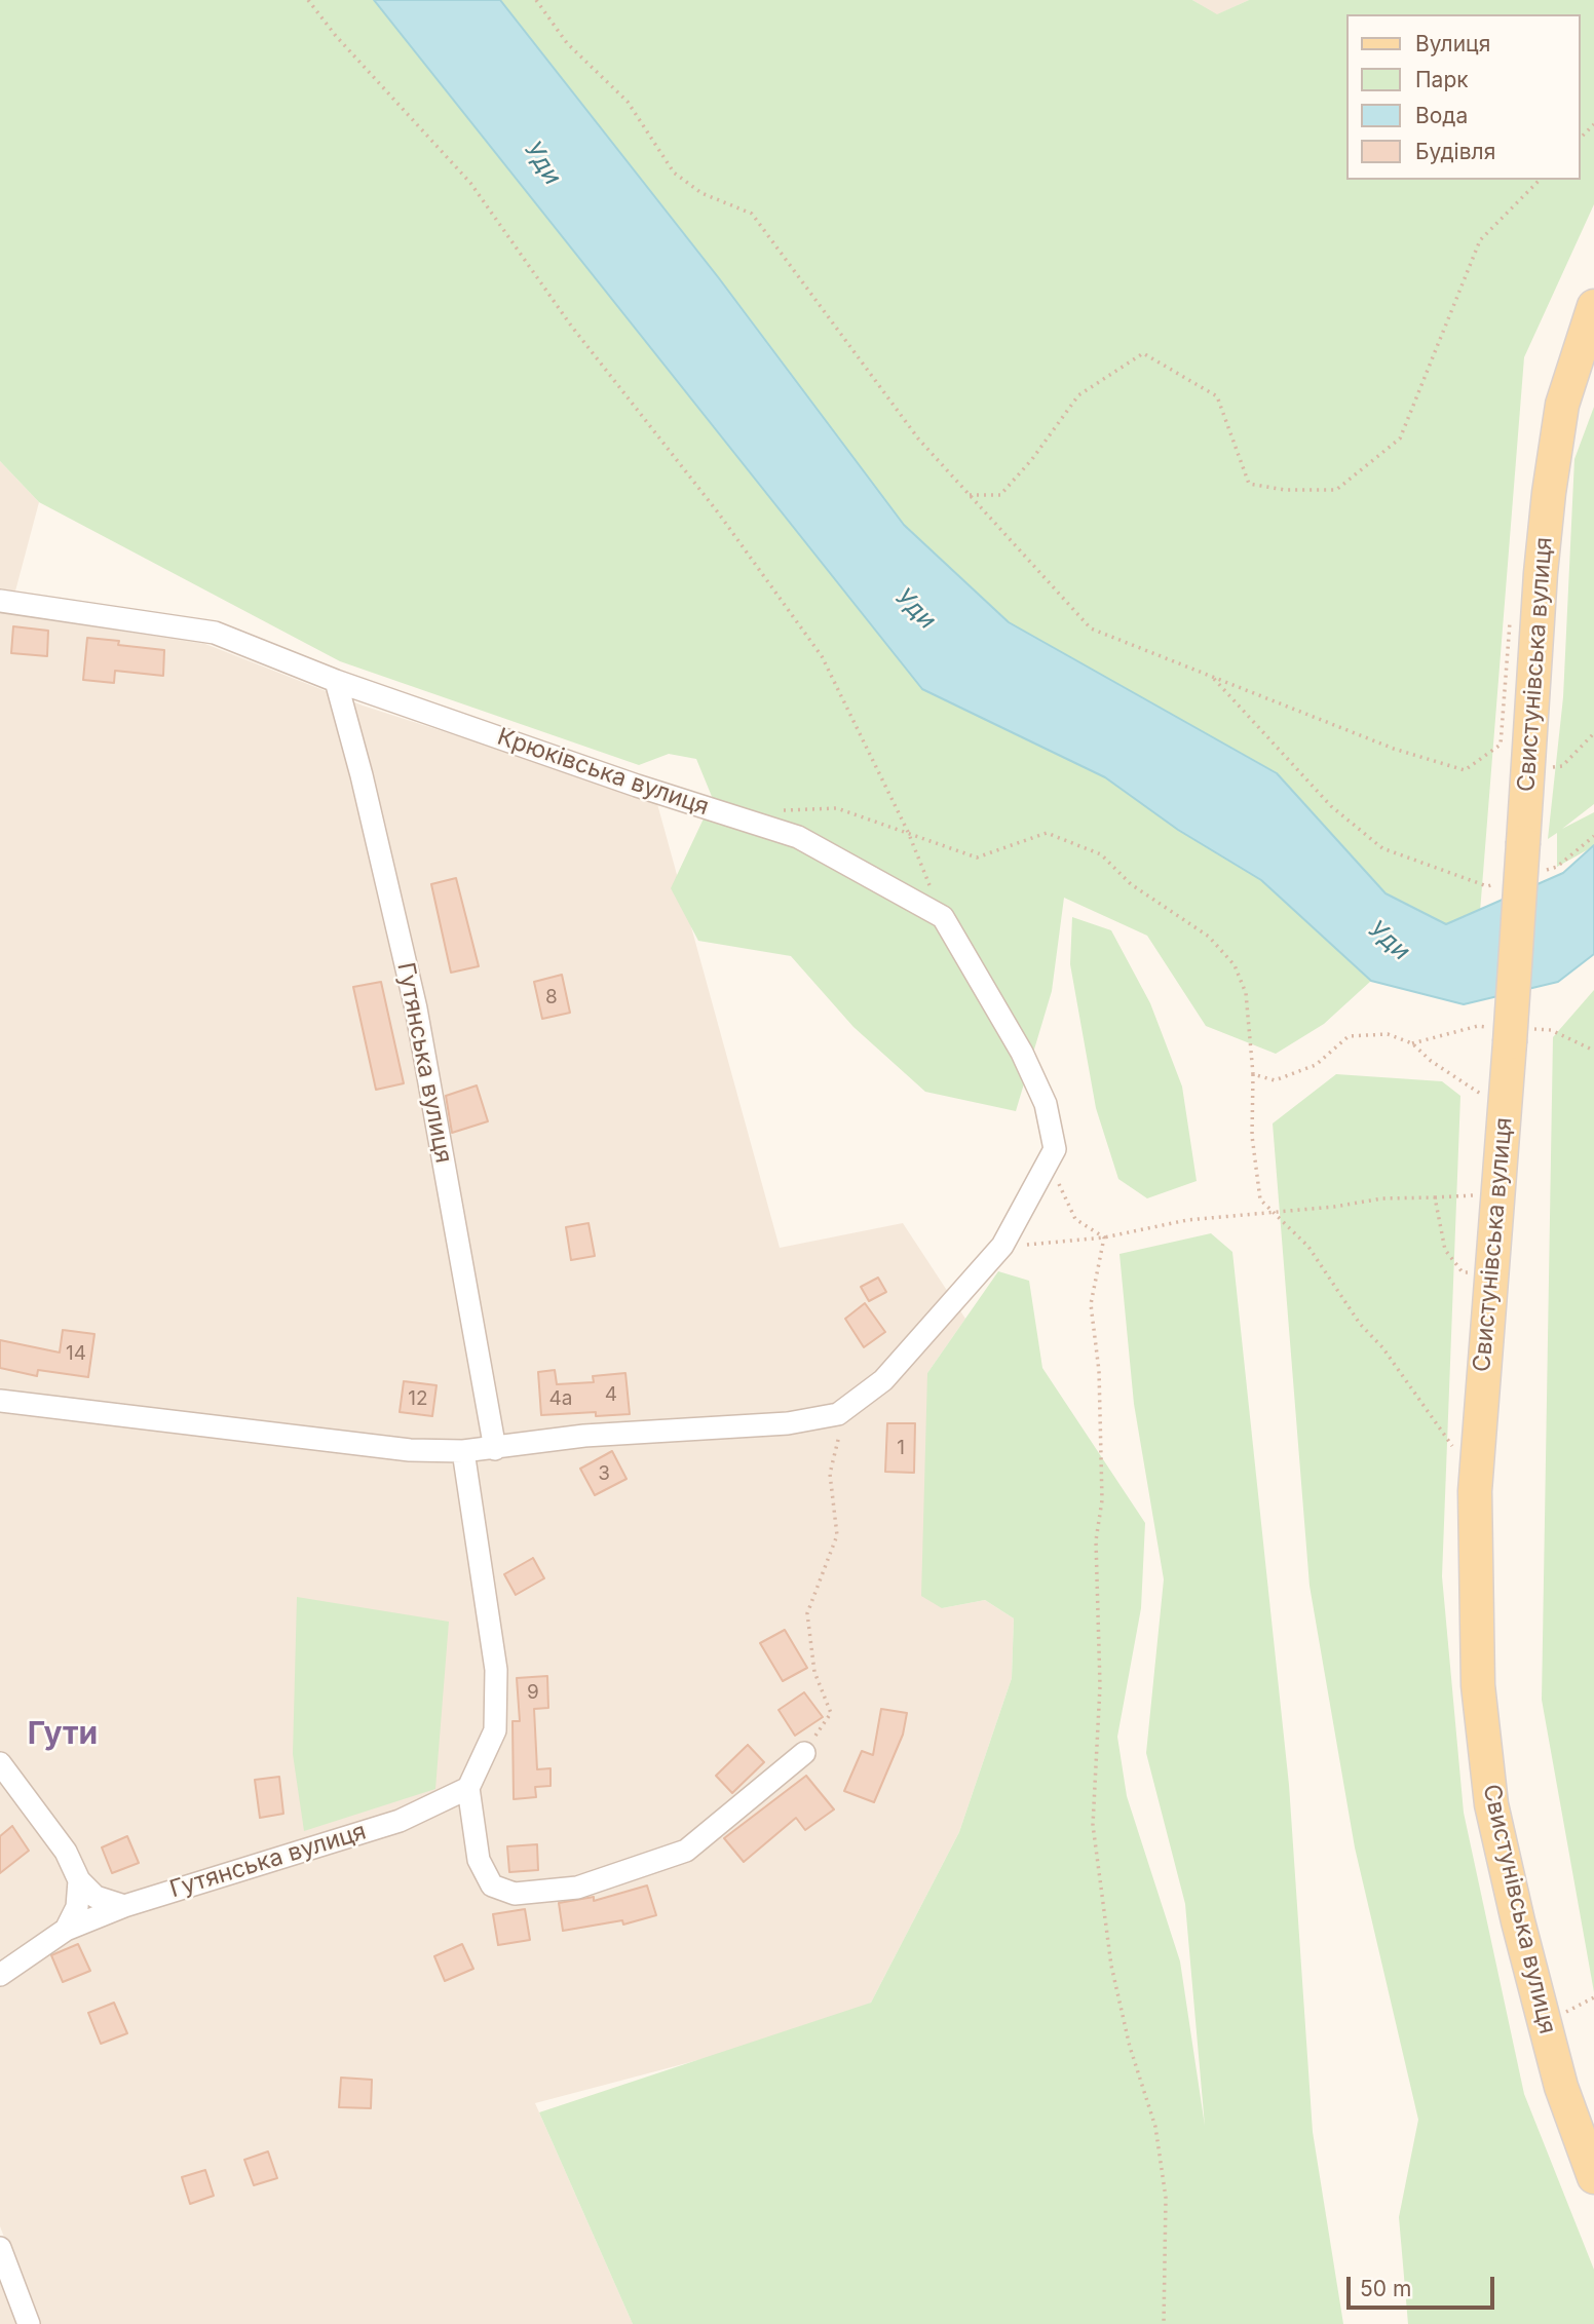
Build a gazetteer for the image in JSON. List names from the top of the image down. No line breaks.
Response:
{"streets":{"main road":["Свистунівська вулиця"],"street":["Крюківська вулиця","Гутянська вулиця"]},"crossings":[["Крюківська вулиця","Гутянська вулиця"]],"districts":["Гути"],"water":["Уди"],"house_numbers":["8","14","4","12","4а","1","3","9"],"legend":["Вулиця","Парк","Вода","Будівля"],"scale_bar":"50 m"}
